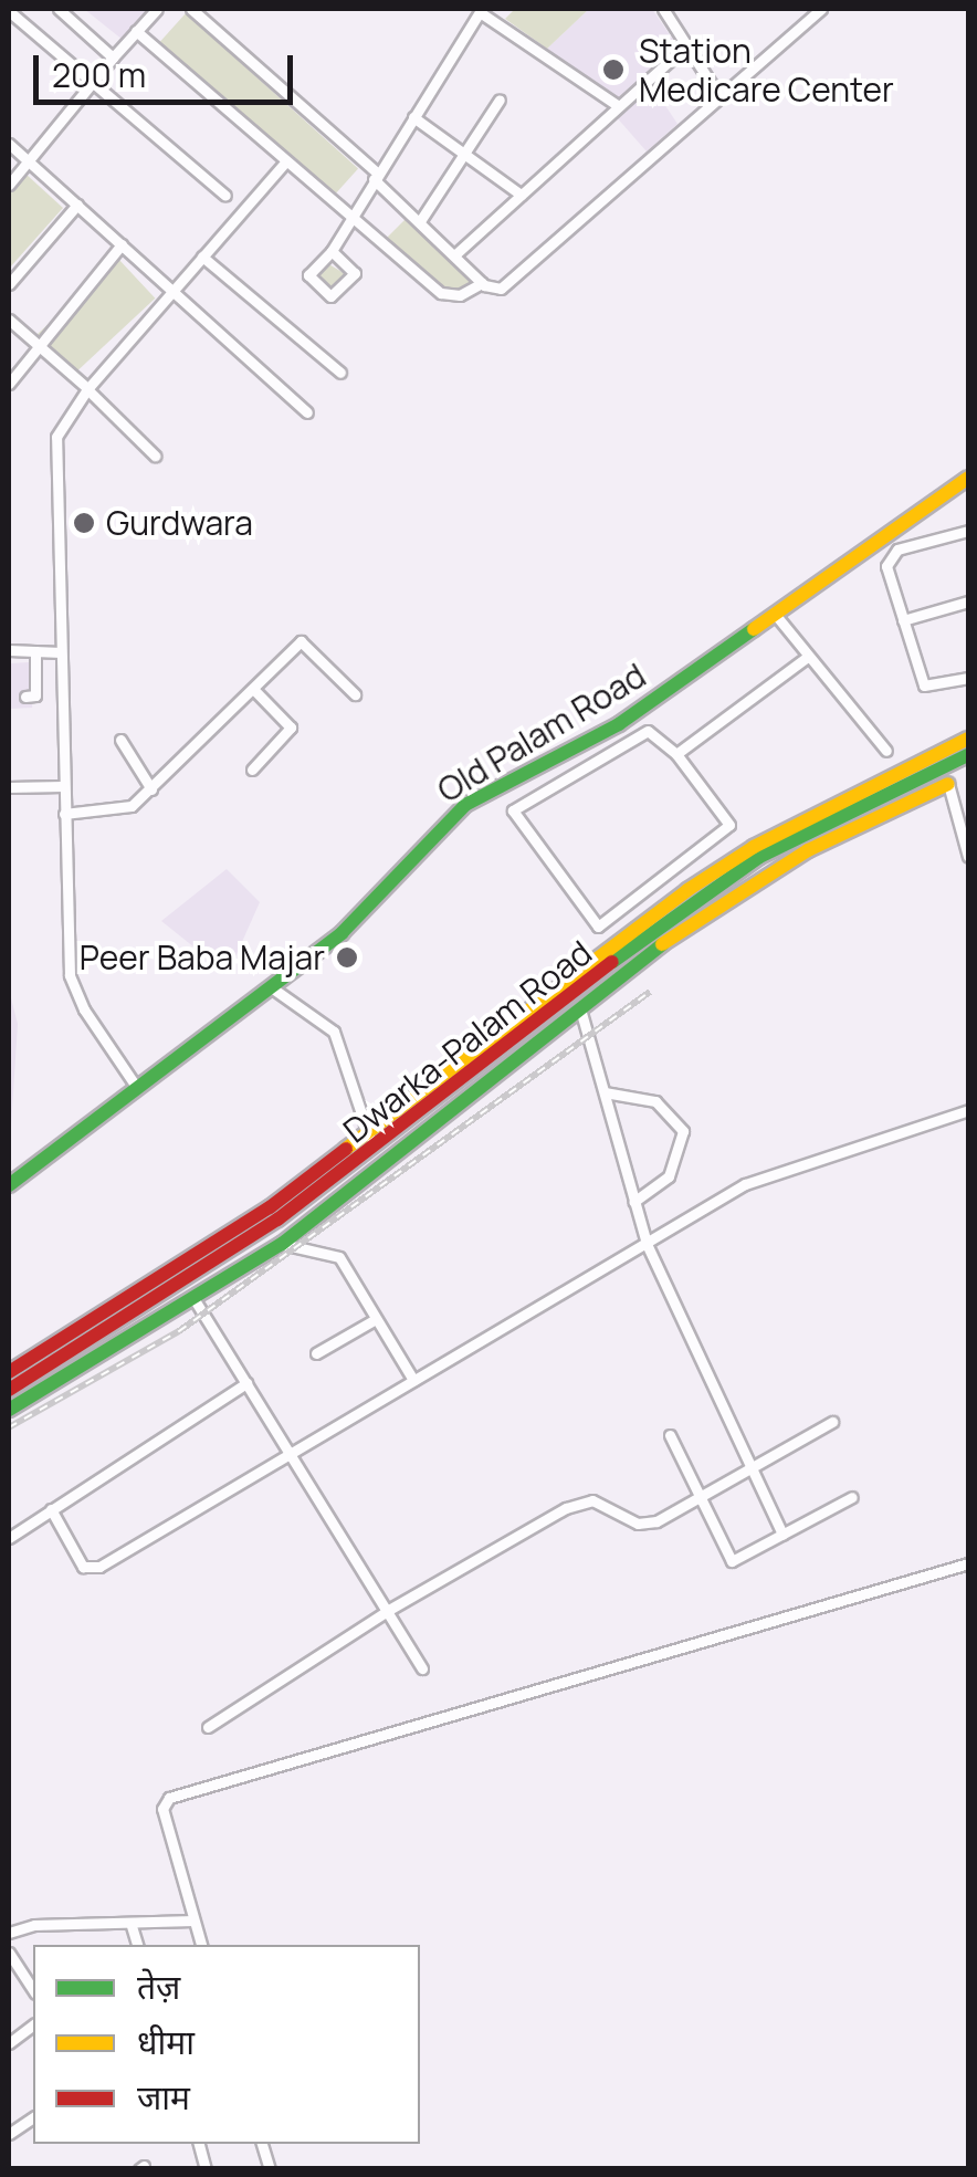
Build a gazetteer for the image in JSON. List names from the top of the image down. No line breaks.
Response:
{"streets":{"street":["Old Palam Road","Dwarka-Palam Road"]},"places":["Station Medicare Center","Gurdwara","Peer Baba Majar"],"legend":["तेज़","धीमा","जाम"],"scale_bar":"200 m"}
